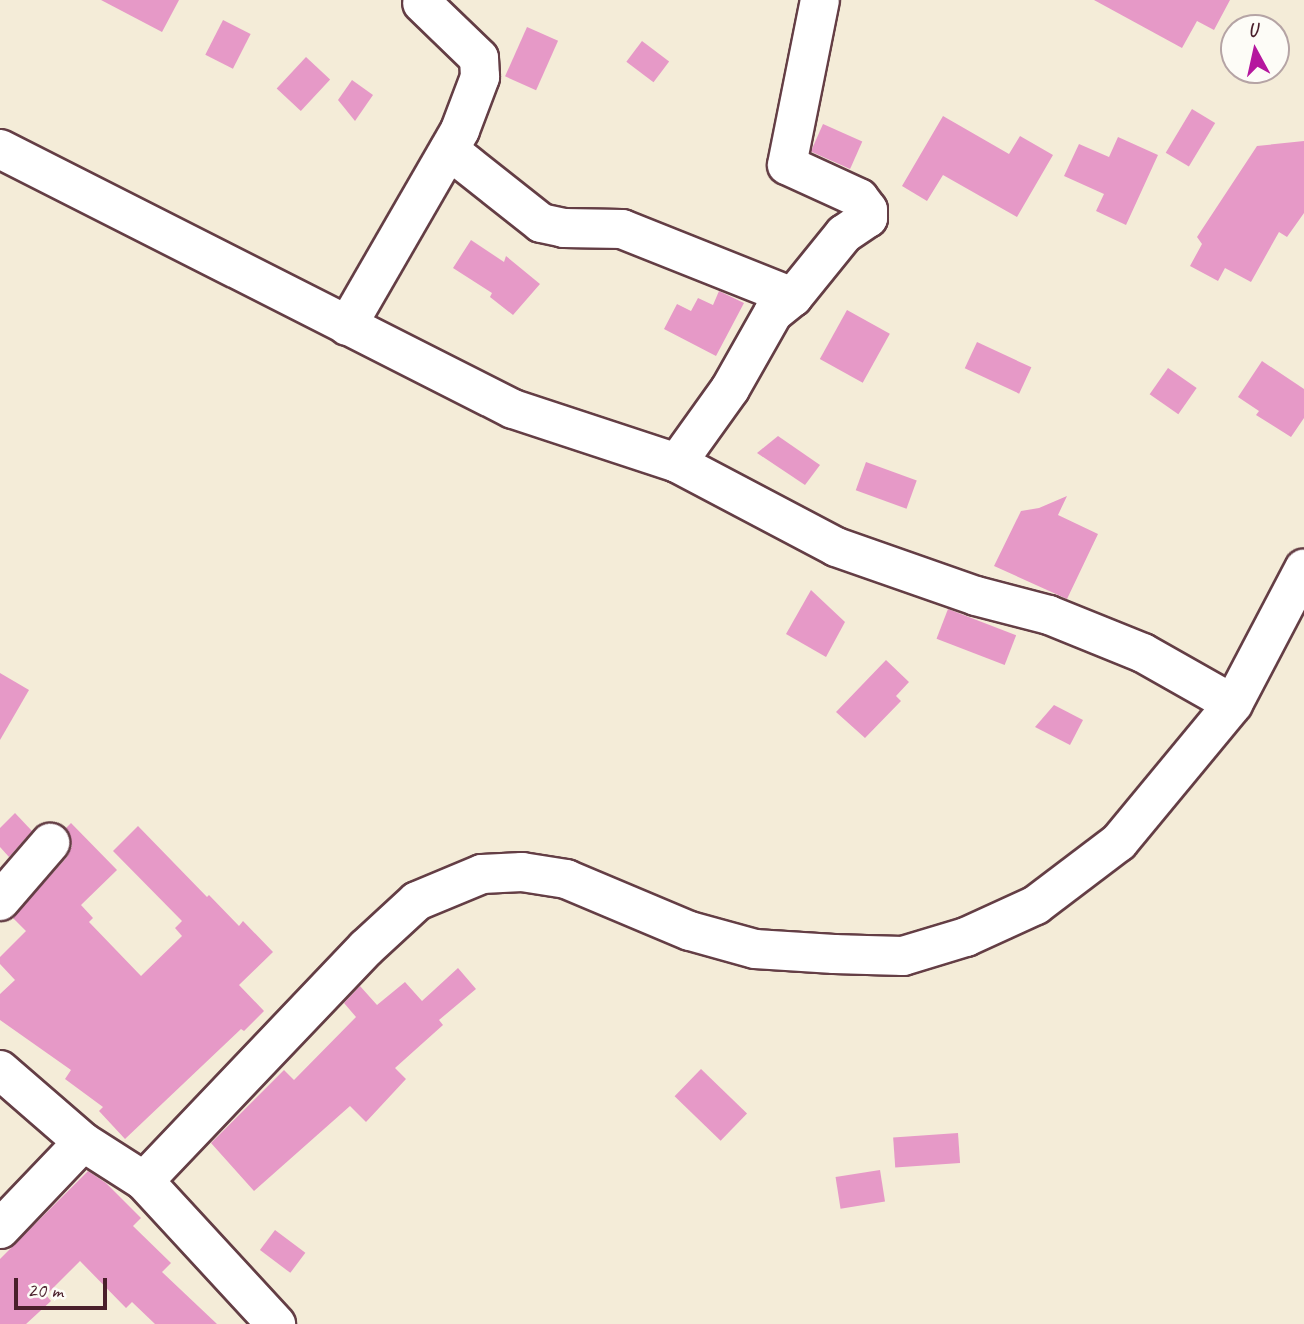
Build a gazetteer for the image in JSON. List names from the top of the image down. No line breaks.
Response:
{"scale_bar":"20 m","north":"top"}
